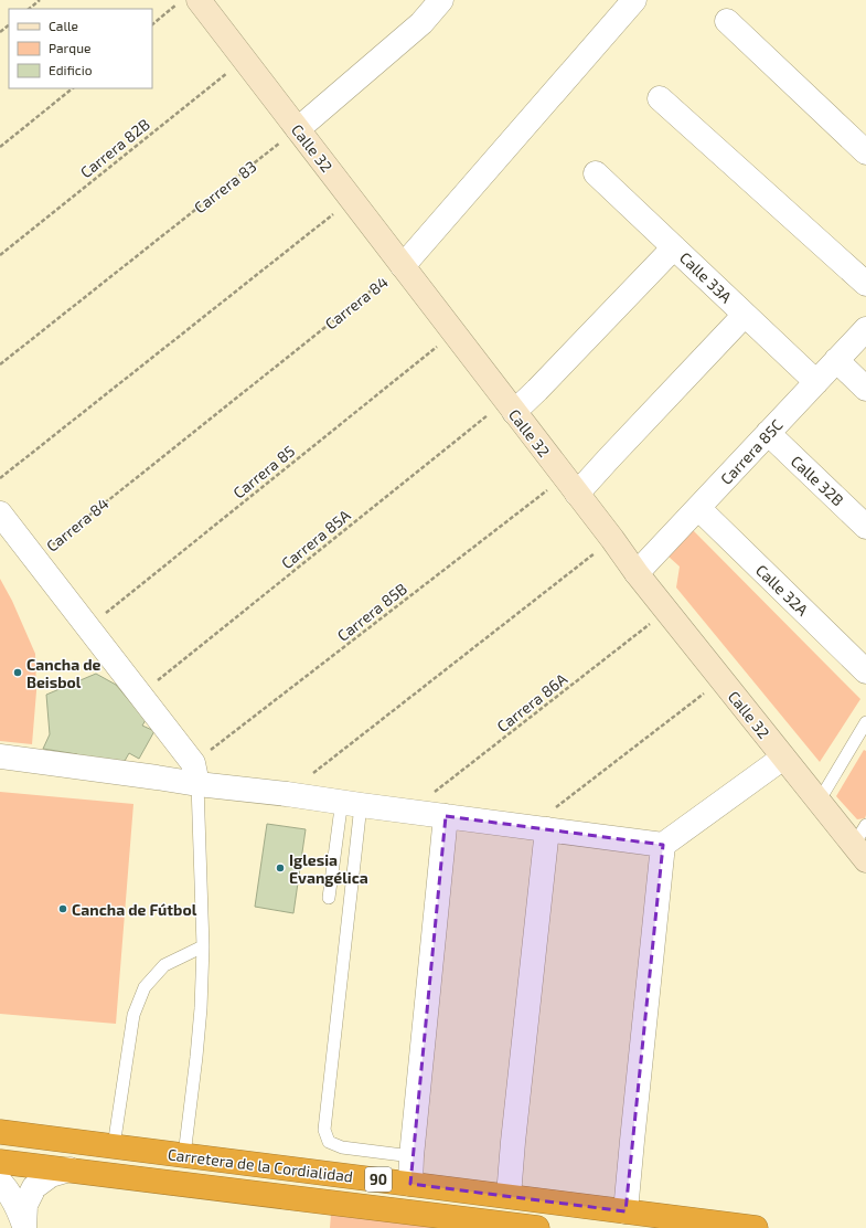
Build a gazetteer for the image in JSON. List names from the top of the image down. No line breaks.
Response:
{"streets":{"highway":["Carretera de la Cordialidad","90"],"street":["Calle 32","Calle 33A","Carrera 84","Carrera 85C","Calle 32B","Calle 32A"],"path":["Carrera 82B","Carrera 83","Carrera 85","Carrera 85A","Carrera 85B","Carrera 86A"]},"crossings":[["Carrera 82B","Calle 32"],["Calle 32","Carrera 83"],["Calle 32","Carrera 84"],["Calle 32","Carrera 85C"],["Calle 32","Carrera 85"],["Calle 32","Carrera 85A"],["Calle 32","Carrera 85B"],["Calle 32","Carrera 86A"],["Calle 33A","Carrera 85C"],["Carrera 85C","Calle 32B"],["Carrera 85C","Calle 32A"]],"places":["Cancha de Beisbol","Iglesia Evangélica","Cancha de Fútbol"],"legend":["Calle","Parque","Edificio"]}
